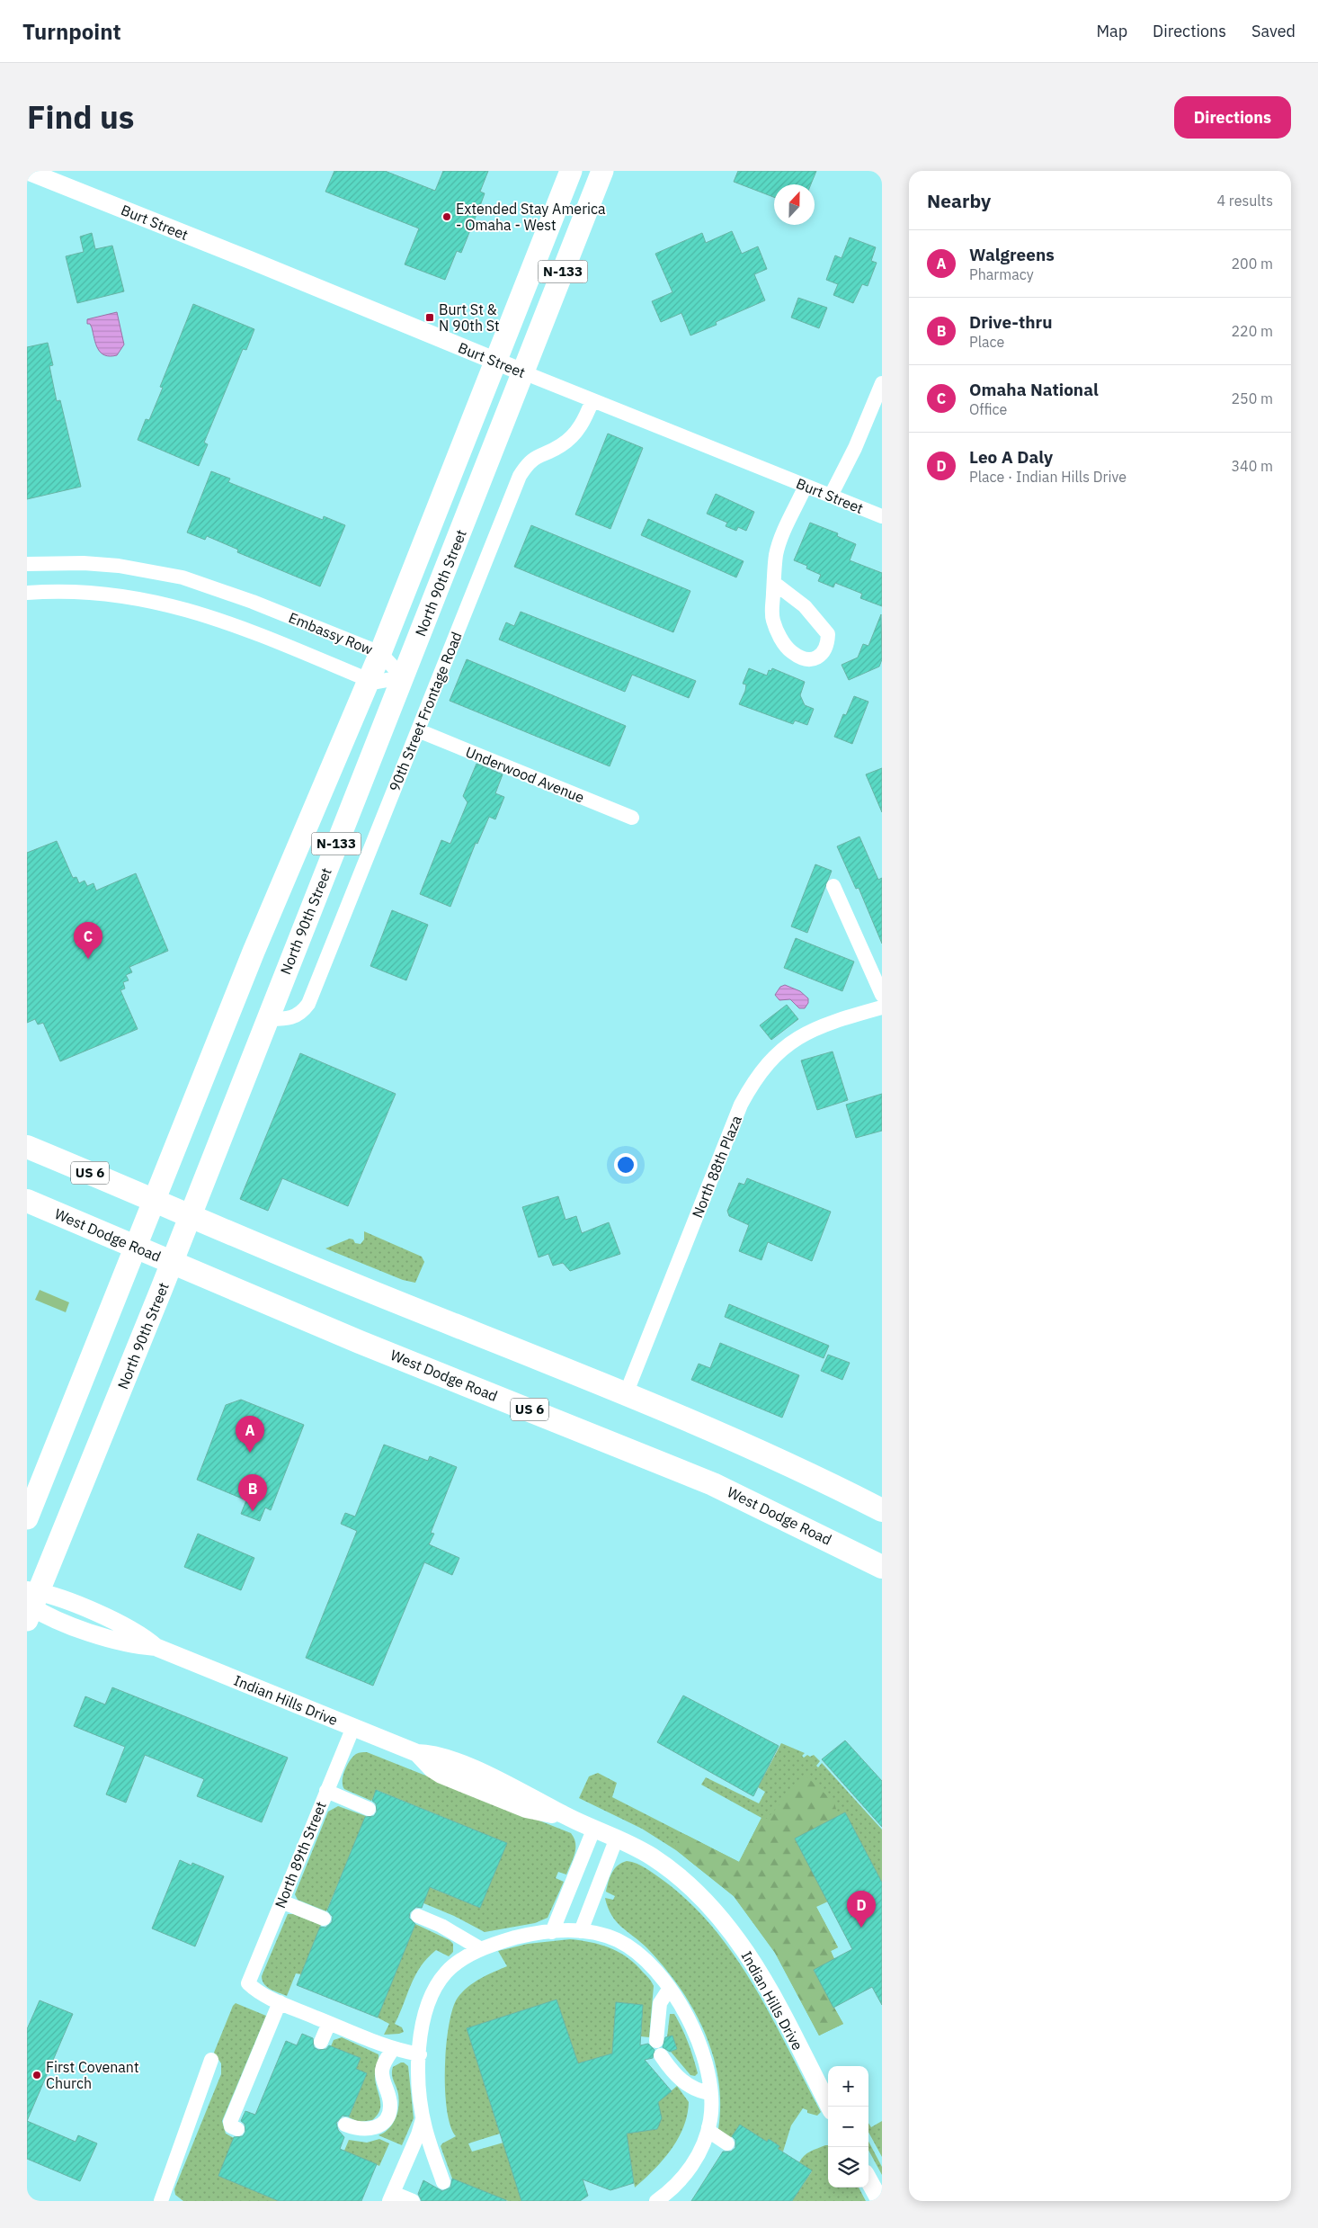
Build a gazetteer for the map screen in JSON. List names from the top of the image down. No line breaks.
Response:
{"streets":{"highway":["US 6","West Dodge Road"],"main road":["N-133","North 90th Street"],"street":["Burt Street","Embassy Row","90th Street Frontage Road","Underwood Avenue","North 88th Plaza","Indian Hills Drive","North 89th Street"]},"crossings":[["Burt Street","North 90th Street"],["Burt Street","90th Street Frontage Road"],["North 90th Street","Embassy Row"],["North 90th Street","90th Street Frontage Road"],["North 90th Street","US 6"],["North 90th Street","West Dodge Road"],["North 90th Street","Indian Hills Drive"],["90th Street Frontage Road","Underwood Avenue"],["North 88th Plaza","US 6"],["Indian Hills Drive","North 89th Street"]],"places":{"other":["Extended Stay America - Omaha - West","First Covenant Church"],"transit":["Burt St & N 90th St"]},"north":"top","page":{"header":"Turnpoint","nav":["Map","Directions","Saved"],"title":"Find us","buttons":"Directions","heading":["Nearby","4 results"],"list":[{"mark":"A","name":"Walgreens","note":"Pharmacy","value":"200 m"},{"mark":"B","name":"Drive-thru","note":"Place","value":"220 m"},{"mark":"C","name":"Omaha National","note":"Office","value":"250 m"},{"mark":"D","name":"Leo A Daly","note":"Place · Indian Hills Drive","value":"340 m"}],"pins":["C","A","B","D"],"map_buttons":["+","−"]}}
